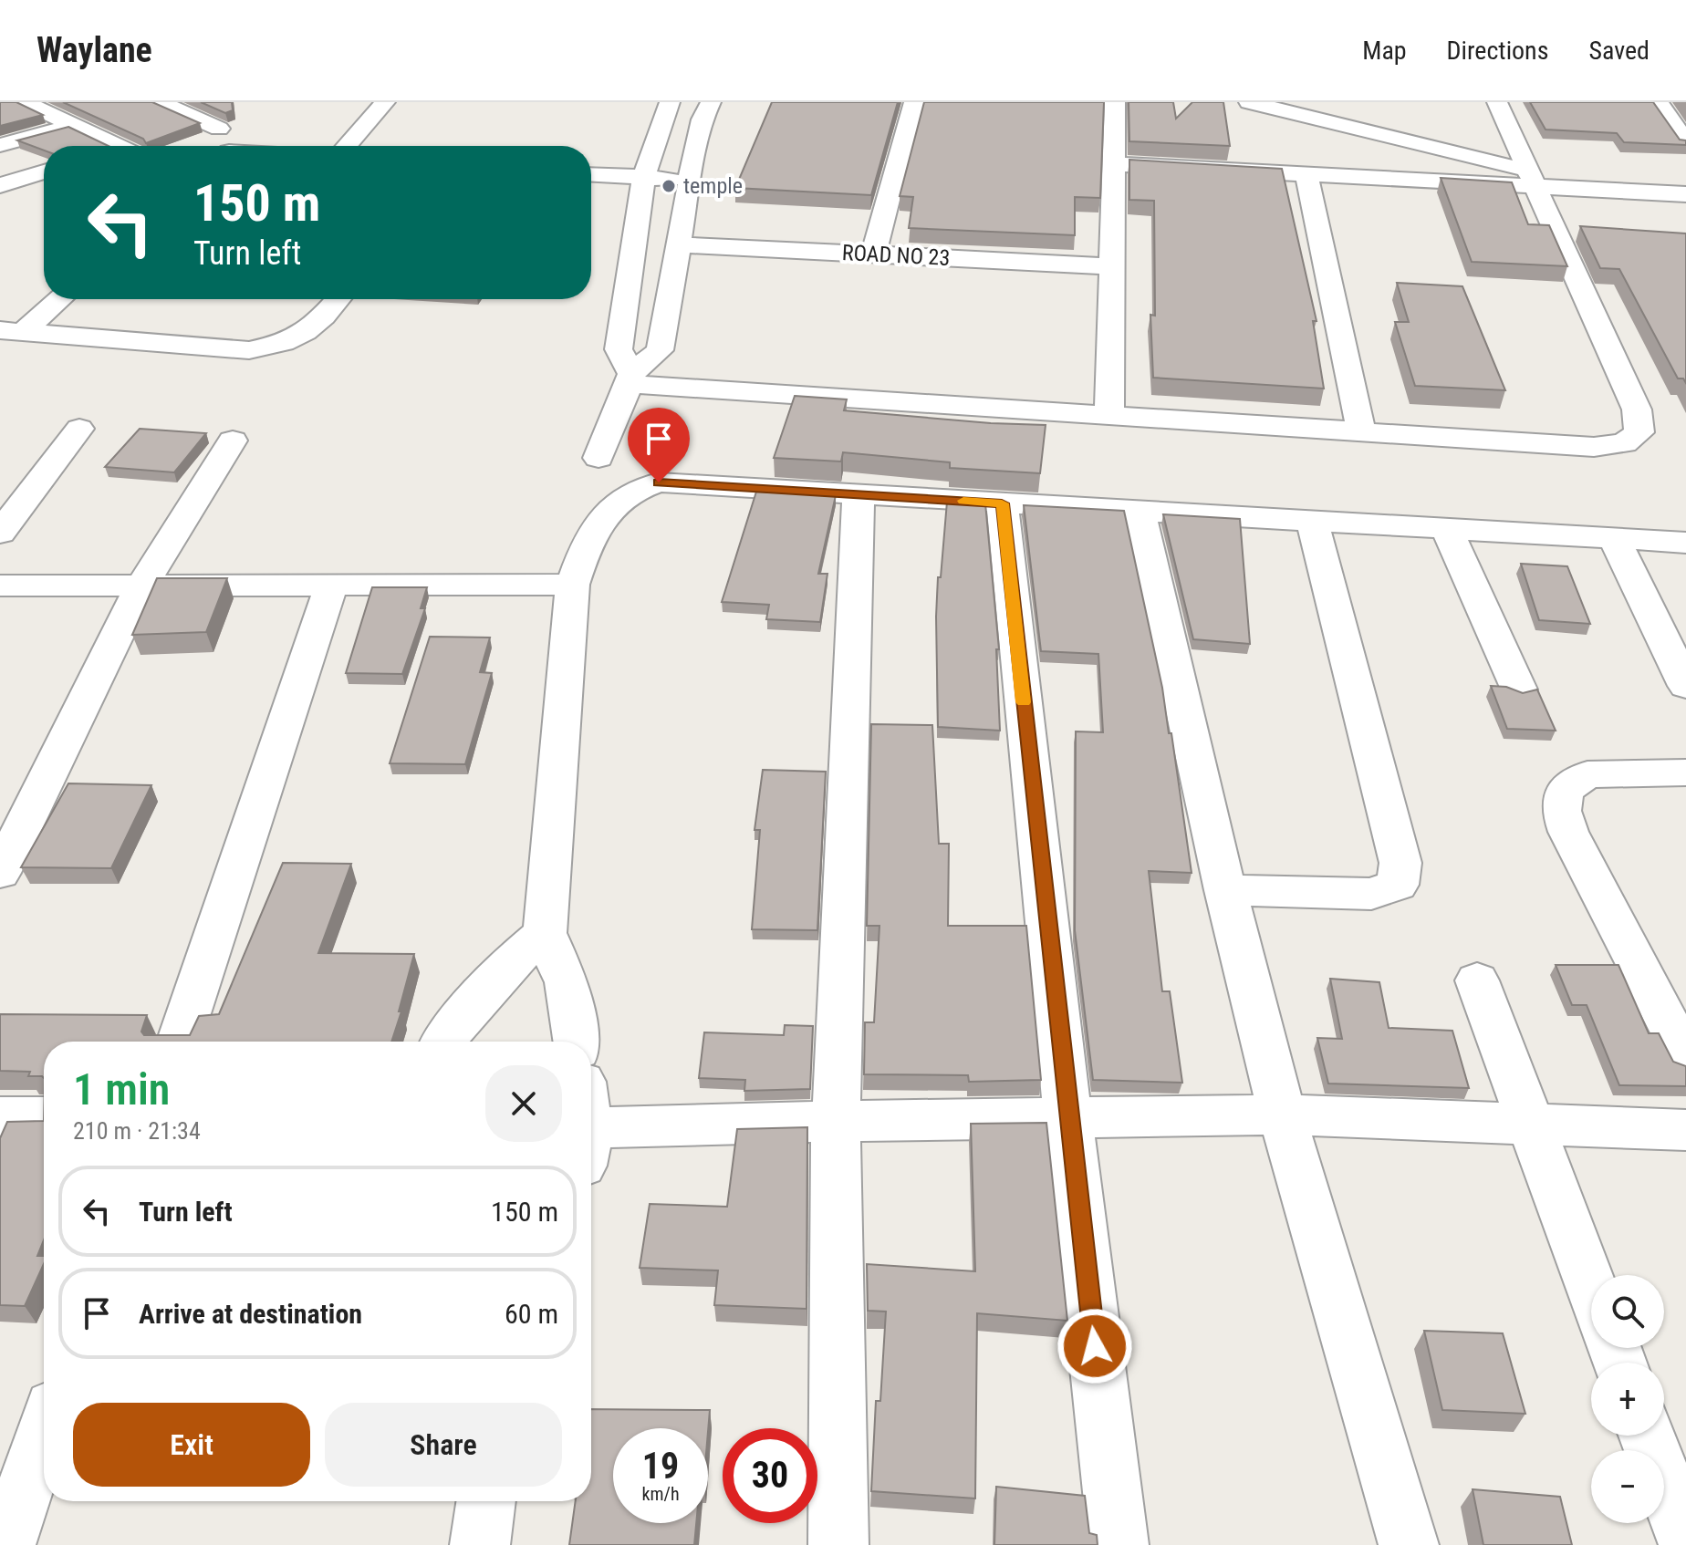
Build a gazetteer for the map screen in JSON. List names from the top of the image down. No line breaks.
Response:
{"streets":{"street":["ROAD NO 23"]},"places":["temple"],"page":{"header":"Waylane","nav":["Map","Directions","Saved"],"turn":["150 m","Turn left"],"heading":["1 min","210 m · 21:34"],"list":[{"name":"Turn left","value":"150 m"},{"name":"Arrive at destination","value":"60 m"}],"map_buttons":["+","−"],"buttons":["Exit","Share"],"speed":"19 km/h","limit":"30"}}
